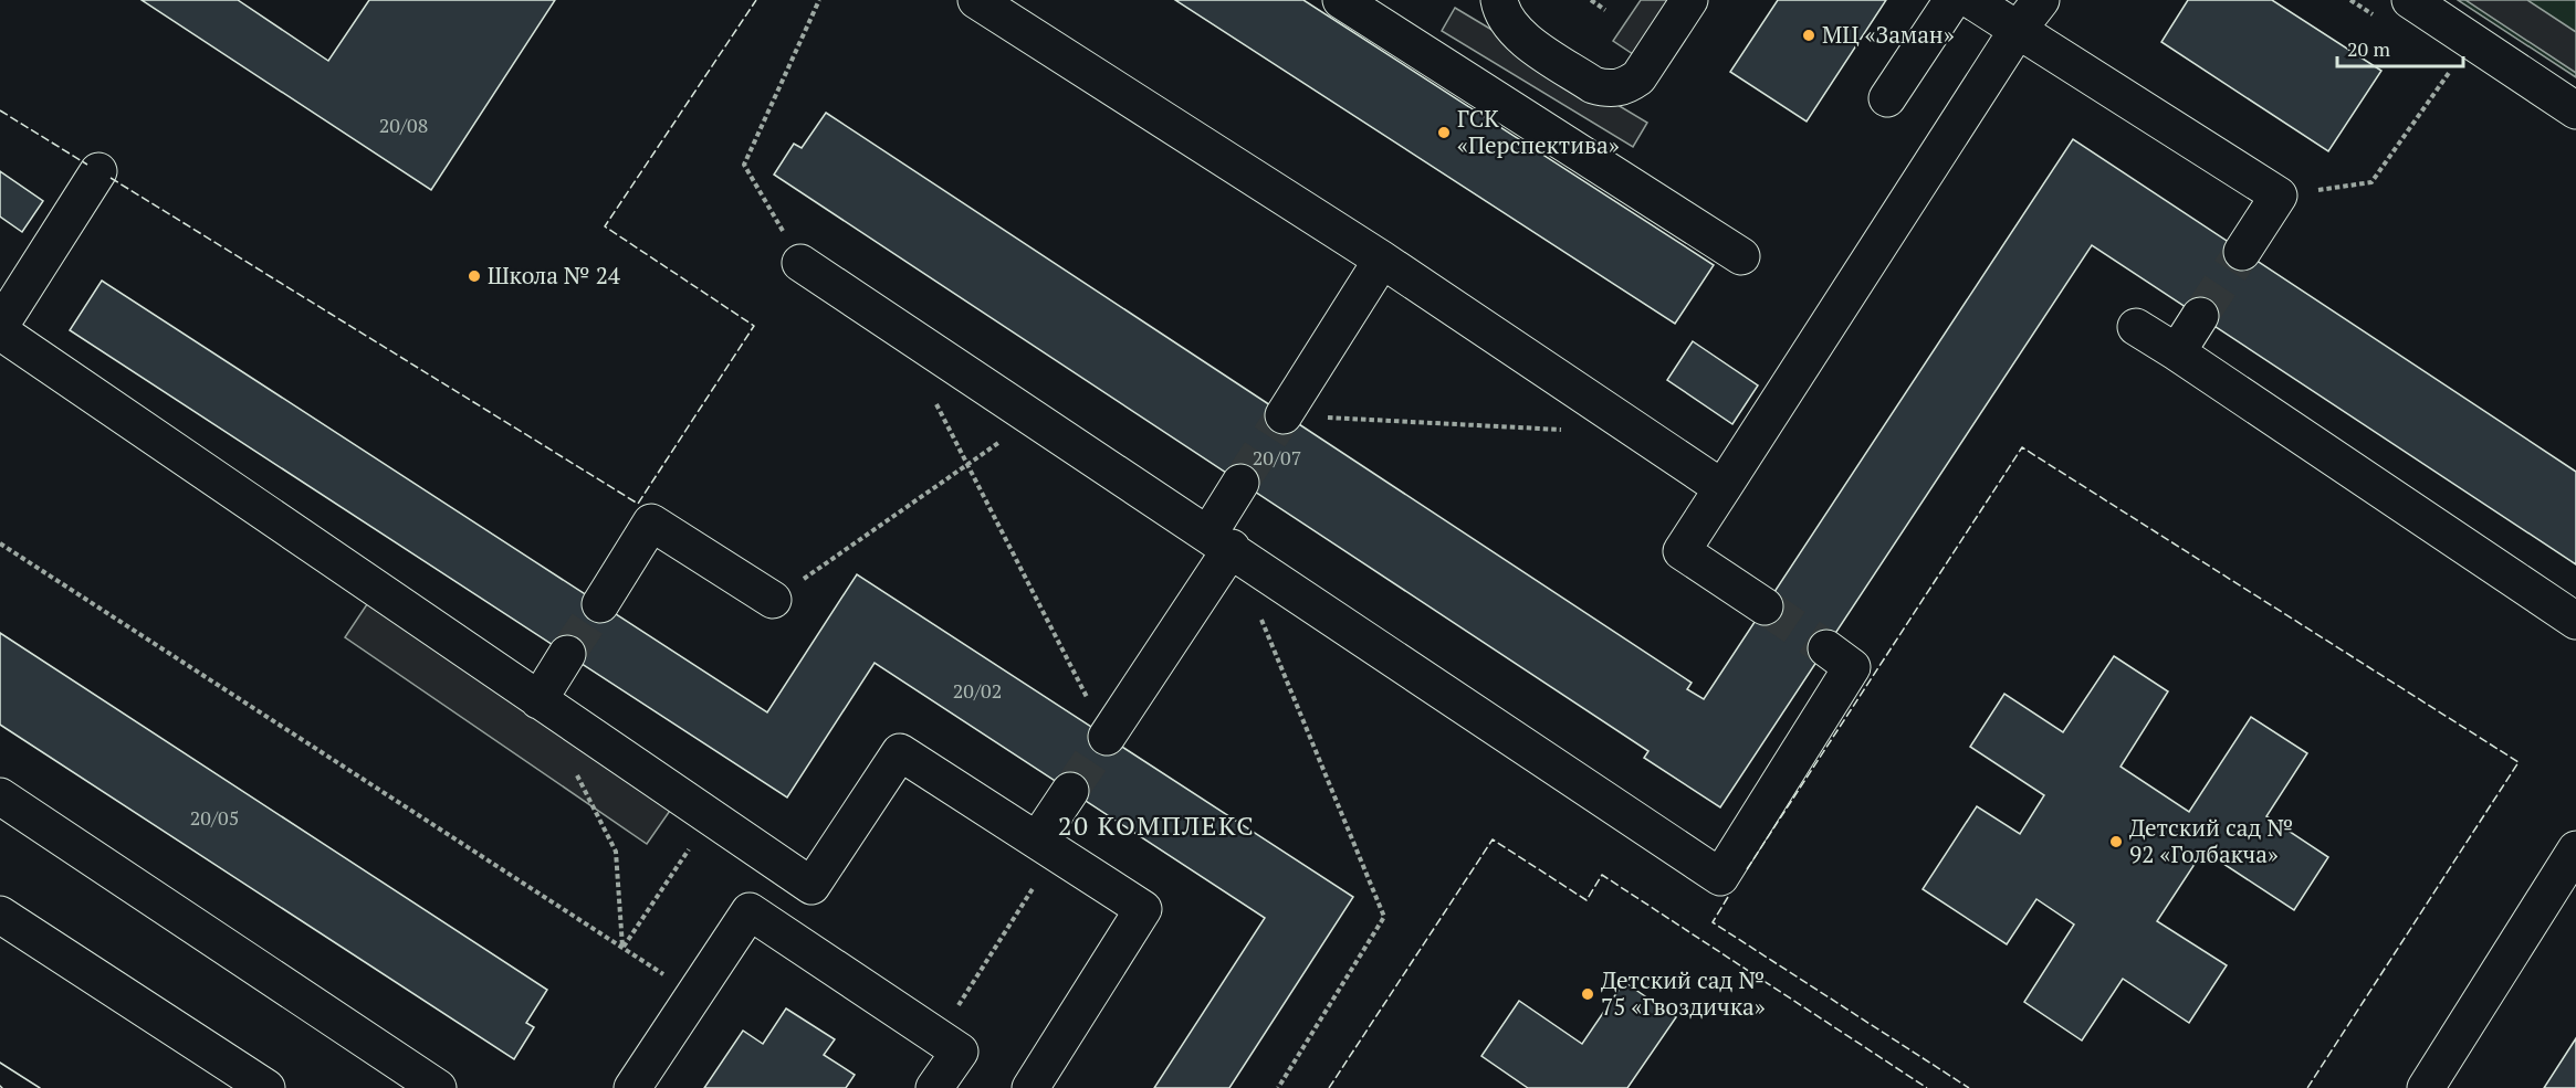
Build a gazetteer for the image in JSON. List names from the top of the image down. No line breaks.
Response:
{"districts":["20 КОМПЛЕКС"],"places":["МЦ «Заман»","ГСК «Перспектива»","Школа № 24","Детский сад № 92 «Голбакча»","Детский сад № 75 «Гвоздичка»"],"house_numbers":["20/08","20/07","20/02","20/05"],"scale_bar":"20 m"}
